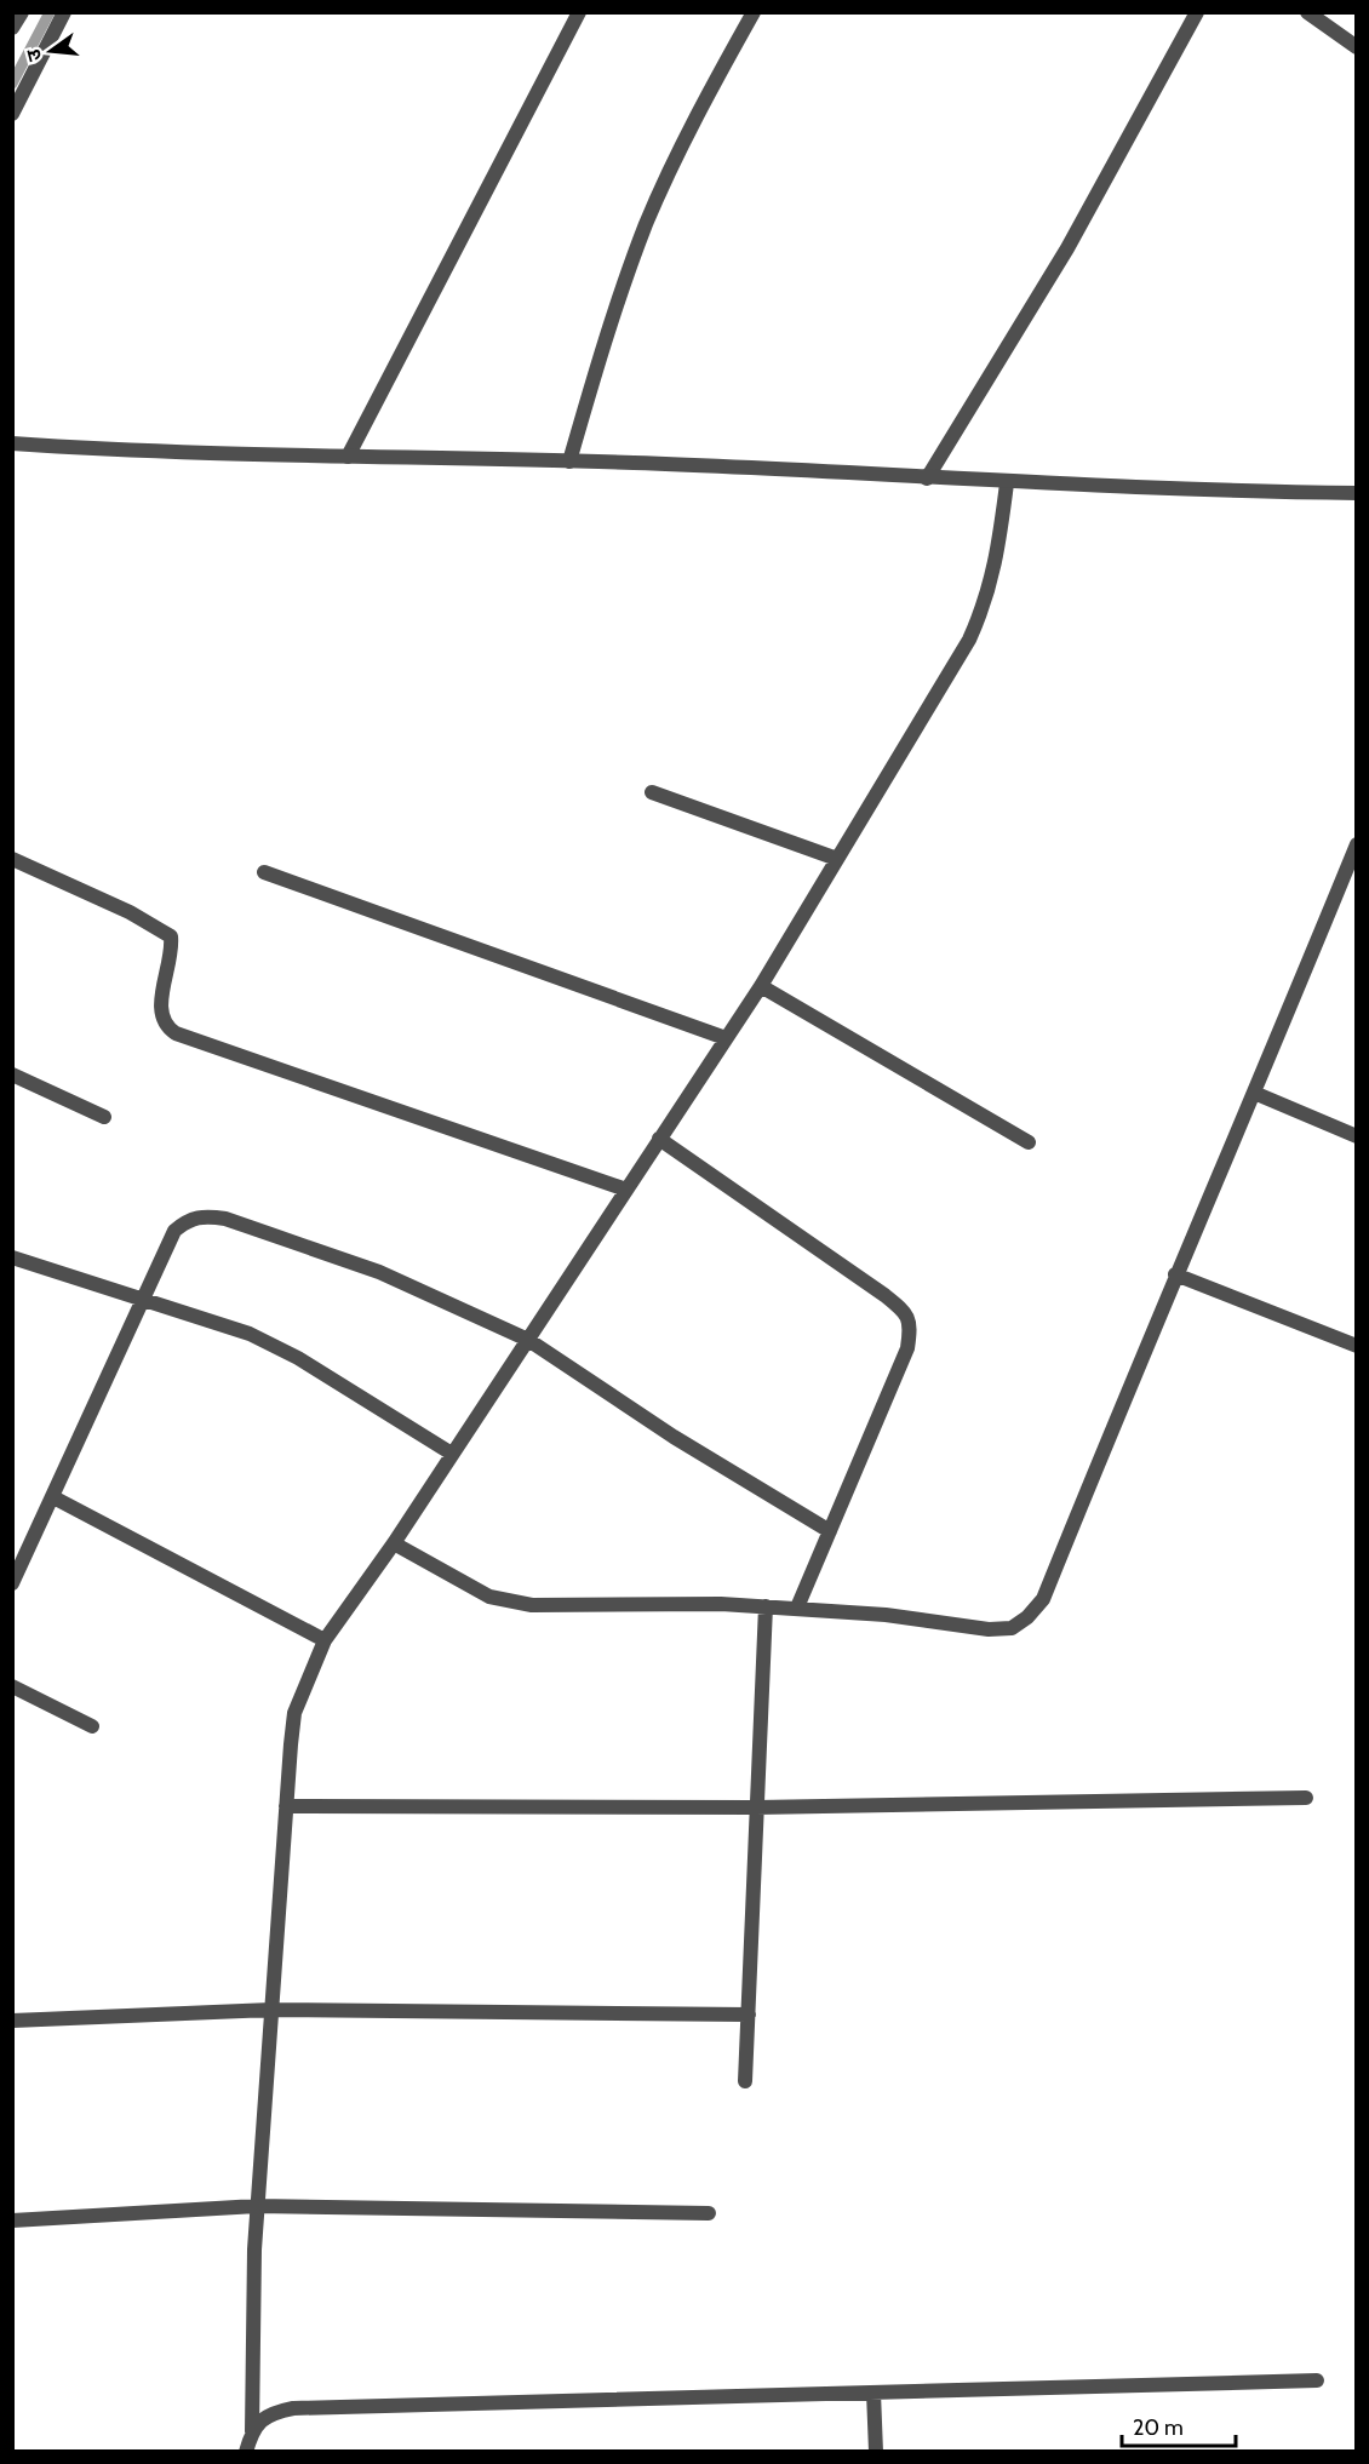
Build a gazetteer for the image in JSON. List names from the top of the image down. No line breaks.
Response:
{"scale_bar":"20 m","north":"left"}
